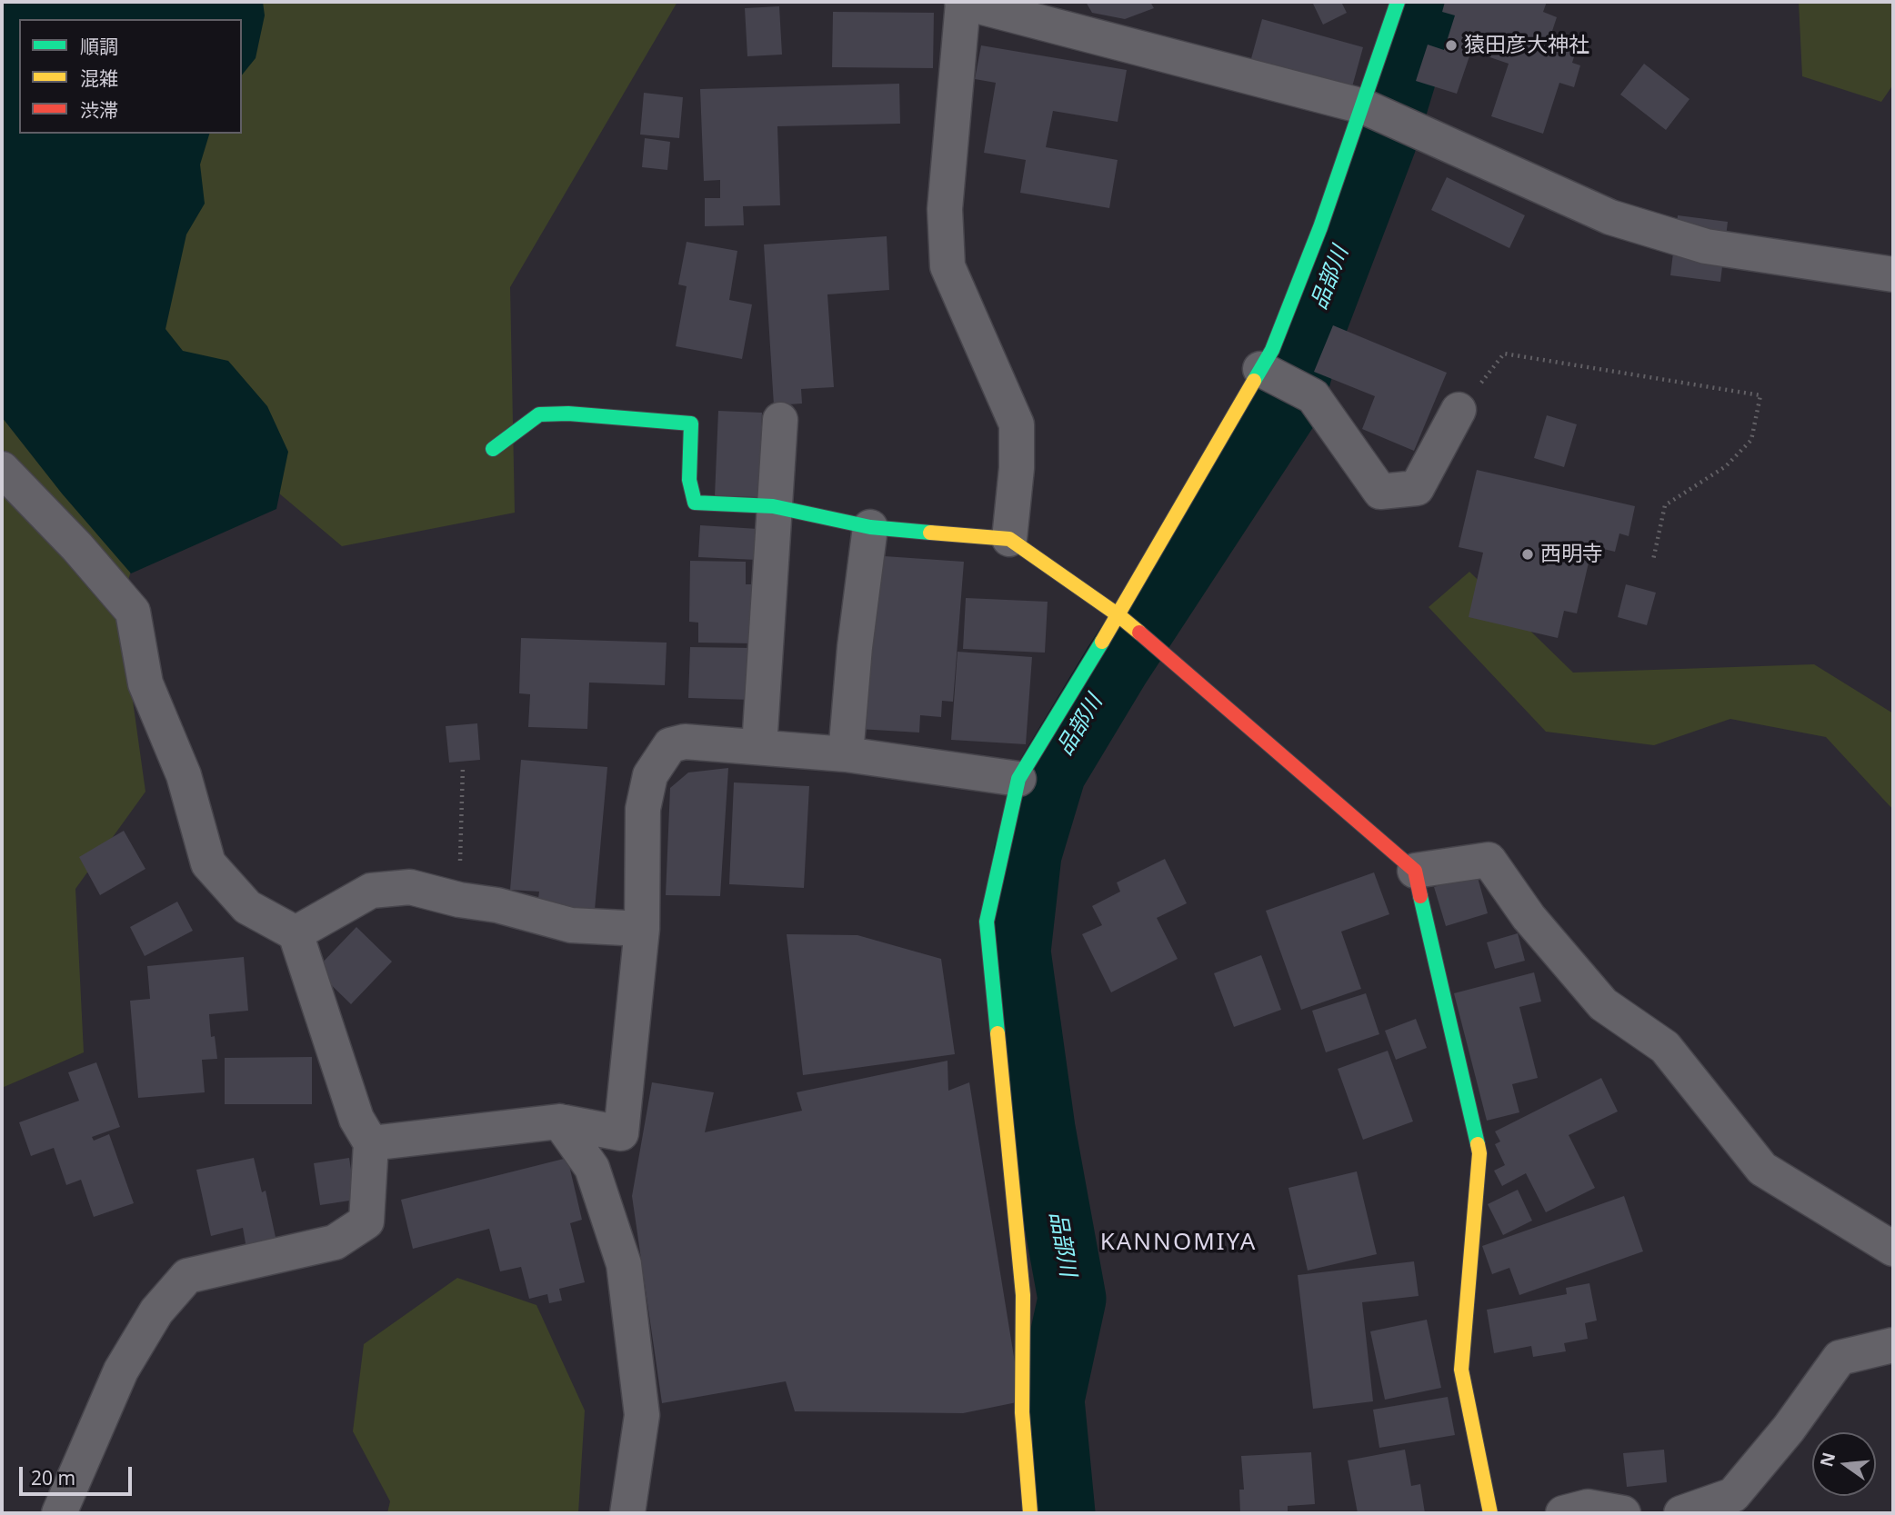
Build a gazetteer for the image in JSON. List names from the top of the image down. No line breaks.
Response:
{"districts":["KANNOMIYA"],"water":["品部川"],"places":["猿田彦大神社","西明寺"],"legend":["順調","混雑","渋滞"],"scale_bar":"20 m","north":"left"}
